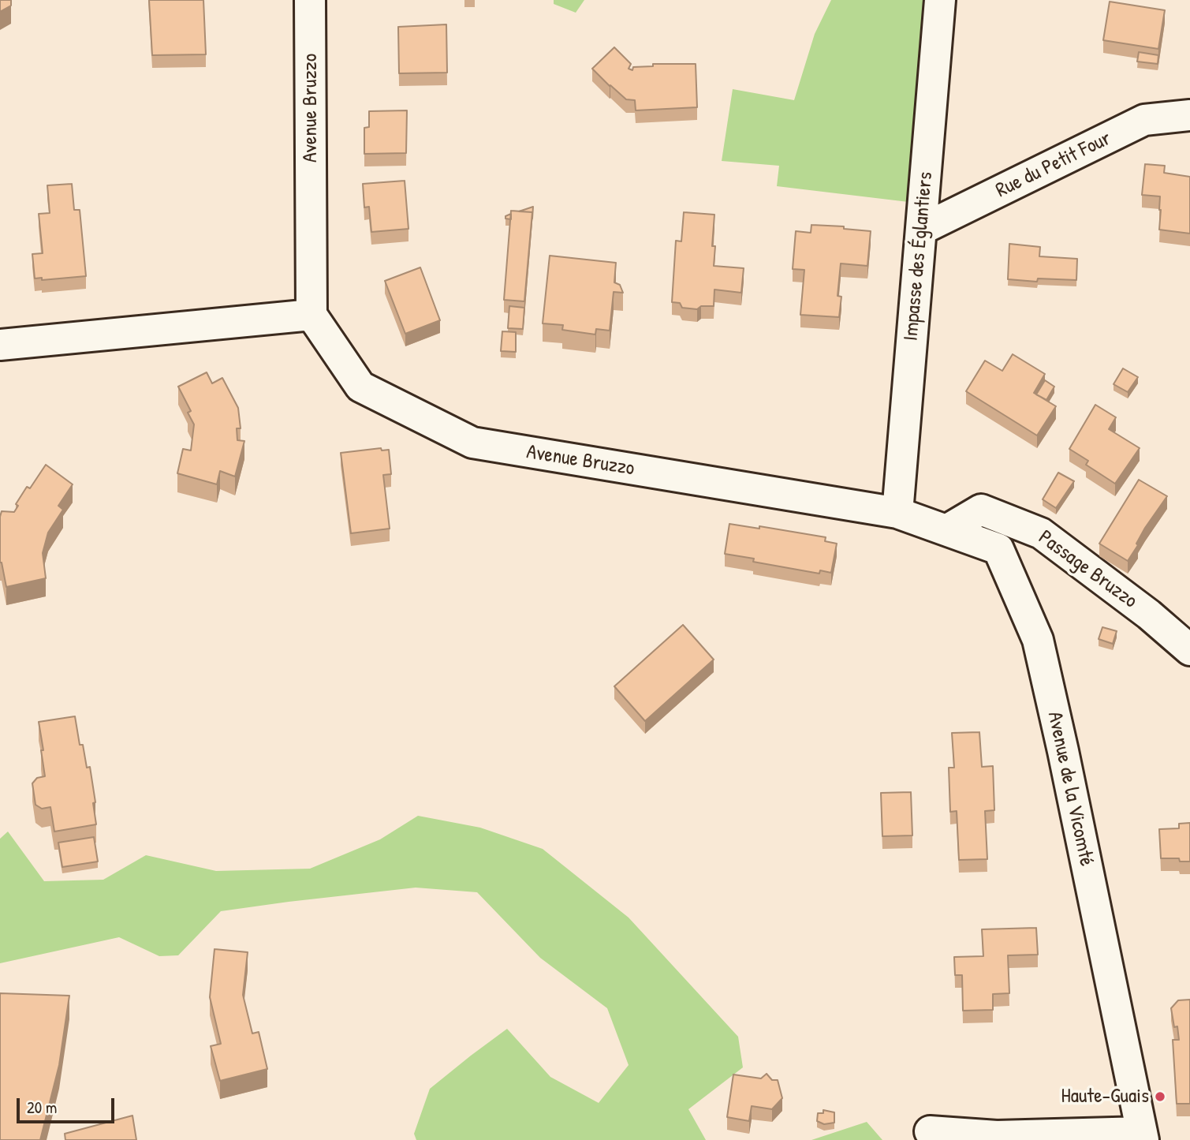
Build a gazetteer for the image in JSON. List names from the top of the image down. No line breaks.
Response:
{"streets":{"street":["Avenue Bruzzo","Rue du Petit Four","Impasse des Églantiers","Passage Bruzzo","Avenue de la Vicomté"]},"crossings":[["Avenue Bruzzo","Impasse des Églantiers"],["Avenue Bruzzo","Avenue de la Vicomté"],["Rue du Petit Four","Impasse des Églantiers"],["Impasse des Églantiers","Avenue de la Vicomté"],["Passage Bruzzo","Avenue de la Vicomté"]],"places":["Haute-Guais"],"scale_bar":"20 m"}
